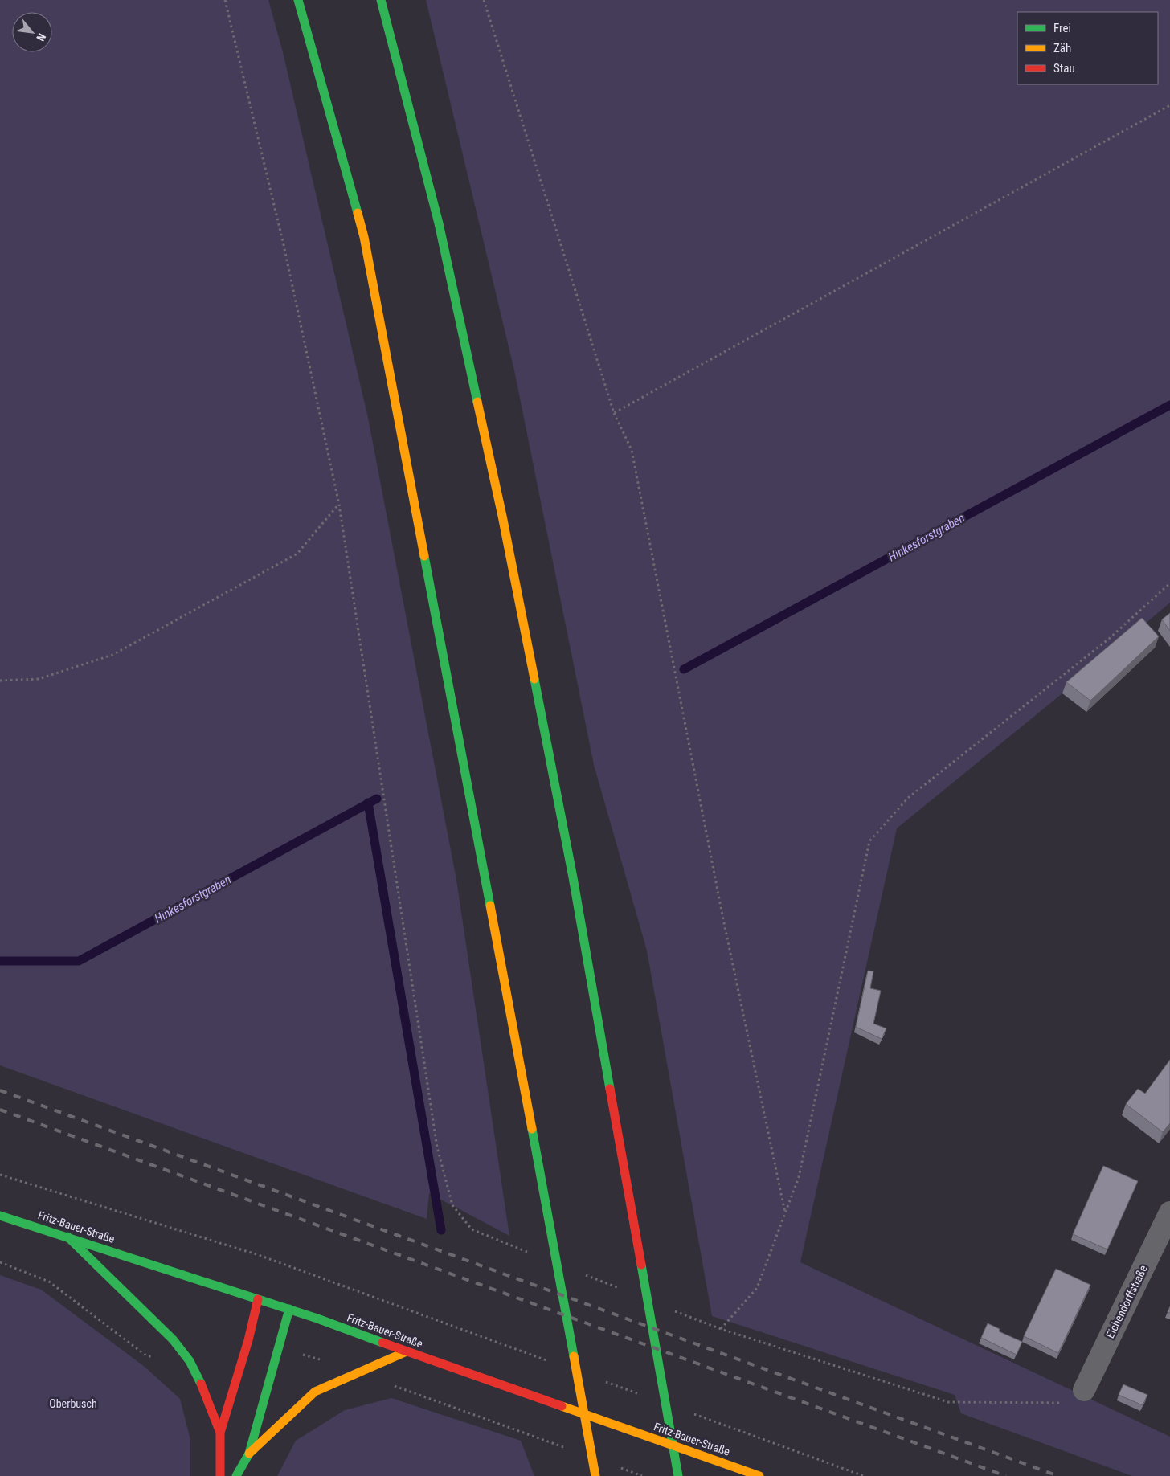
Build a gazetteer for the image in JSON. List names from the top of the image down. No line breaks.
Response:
{"streets":{"main road":["Fritz-Bauer-Straße"],"street":["Eichendorffstraße"]},"water":["Hinkesforstgraben"],"parks":["Oberbusch"],"legend":["Frei","Zäh","Stau"],"north":"bottom right"}
